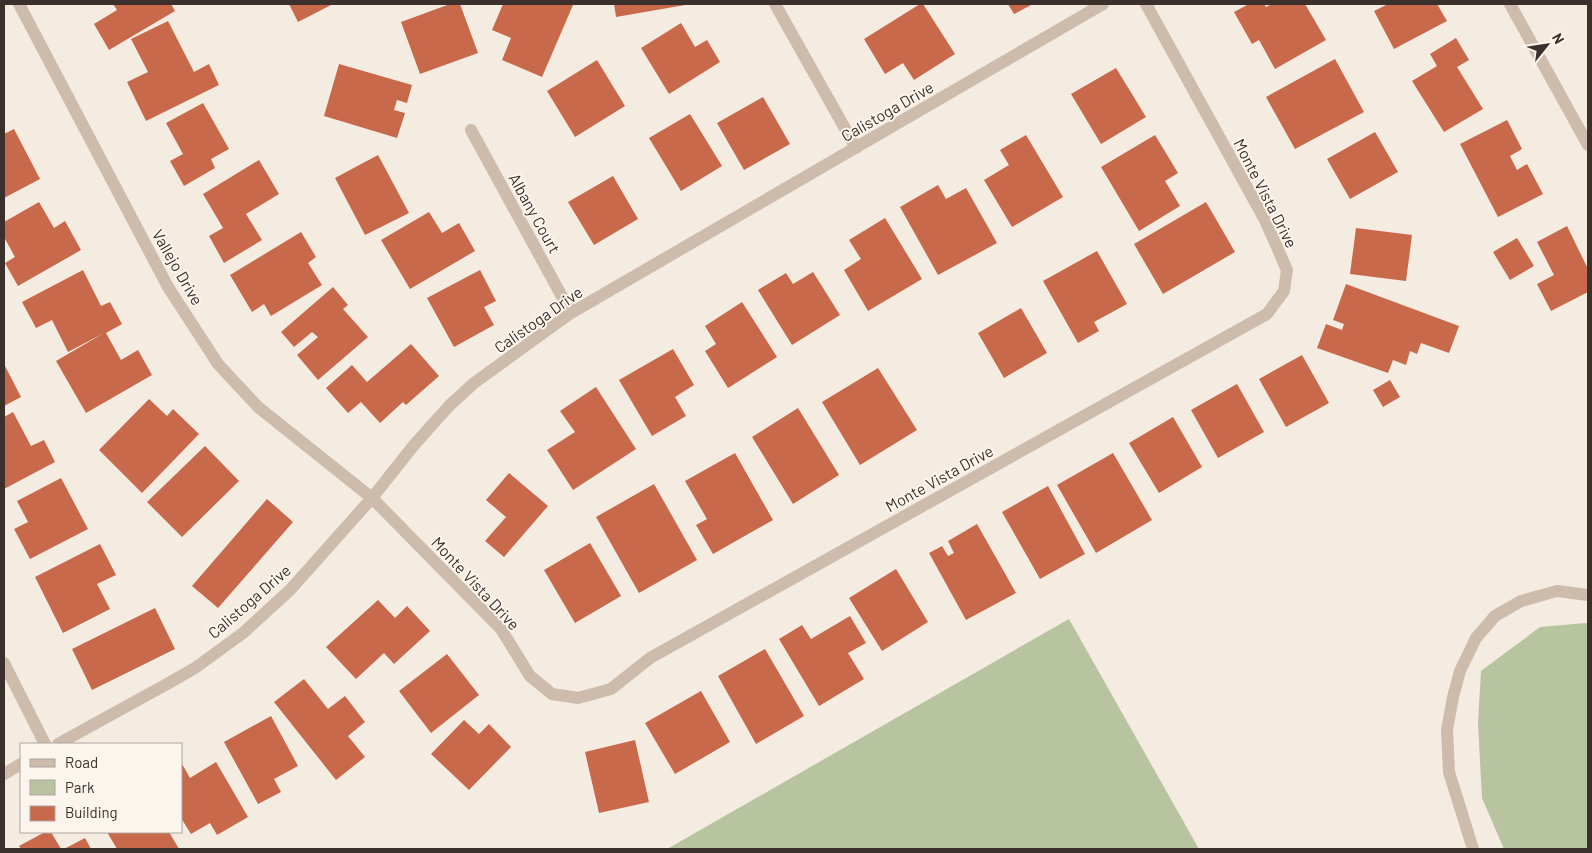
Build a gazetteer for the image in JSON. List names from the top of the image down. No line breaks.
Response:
{"streets":{"street":["Calistoga Drive","Monte Vista Drive","Albany Court","Vallejo Drive"]},"crossings":[["Calistoga Drive","Monte Vista Drive"],["Calistoga Drive","Albany Court"],["Calistoga Drive","Vallejo Drive"],["Monte Vista Drive","Vallejo Drive"]],"legend":["Road","Park","Building"],"north":"top right"}
